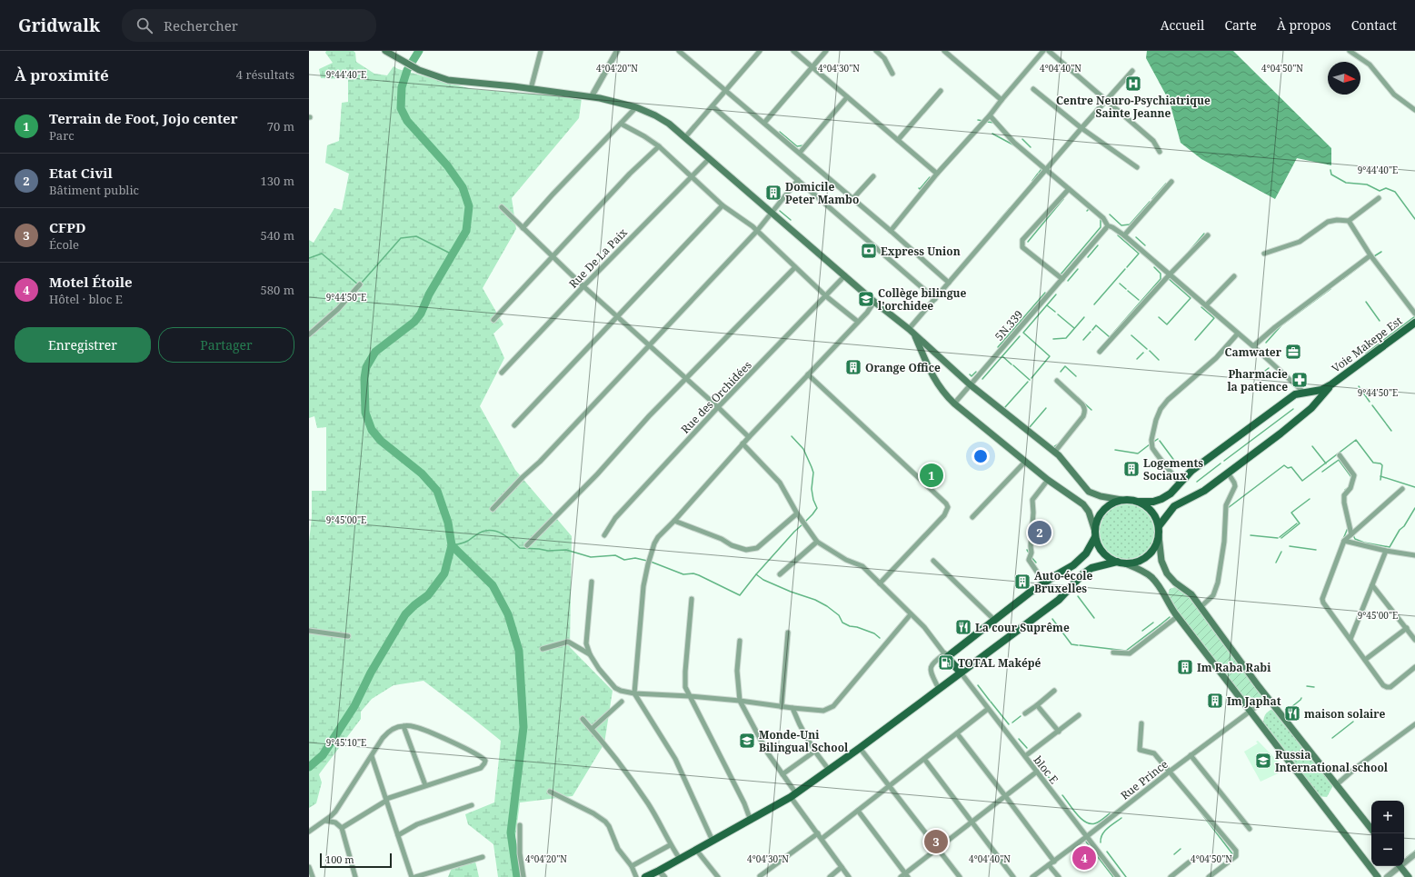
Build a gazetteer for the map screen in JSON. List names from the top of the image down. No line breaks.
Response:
{"streets":{"main road":["Voie Makepe Est"],"street":["Rue De La Paix","5N.339","Rue des Orchidées","bloc E","Rue Prince"]},"crossings":[["bloc E","Rue Prince"]],"places":{"hospital":["Centre Neuro-Psychiatrique Sainte Jeanne"],"building":["Domicile Peter Mambo","Orange Office","Logements Sociaux","Auto-école Bruxelles","Im Raba Rabi","Im Japhat"],"bank":["Express Union"],"school or university":["Collège bilingue l'orchidee","Monde-Uni Bilingual School","Russia International school"],"office":["Camwater"],"pharmacy":["Pharmacie la patience"],"restaurant":["La cour Suprême","maison solaire"],"fuel station":["TOTAL Maképé"]},"scale_bar":"100 m","north":"right","page":{"header":"Gridwalk","search":"Rechercher","nav":["Accueil","Carte","À propos","Contact"],"heading":["À proximité","4 résultats"],"list":[{"mark":"1","name":"Terrain de Foot, Jojo center","note":"Parc","value":"70 m"},{"mark":"2","name":"Etat Civil","note":"Bâtiment public","value":"130 m"},{"mark":"3","name":"CFPD","note":"École","value":"540 m"},{"mark":"4","name":"Motel Étoile","note":"Hôtel · bloc E","value":"580 m"}],"buttons":["Enregistrer","Partager"],"pins":["1","2","3","4"],"map_buttons":["+","−"],"scale":"100 m"},"coordinates":["4°04'20\"N","4°04'30\"N","4°04'40\"N","4°04'50\"N","9°44'40\"E","9°44'50\"E","9°45'00\"E","9°45'10\"E"]}
